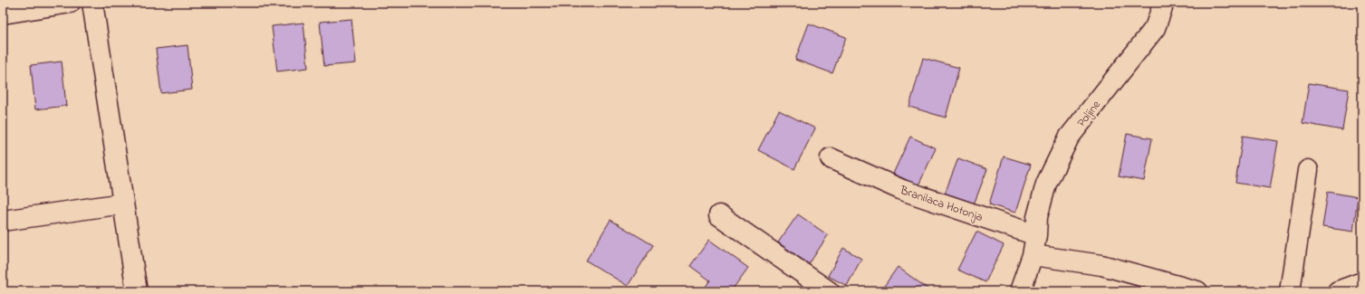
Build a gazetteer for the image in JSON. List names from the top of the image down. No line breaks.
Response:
{"streets":{"street":["Poljine","Branilaca Hotonja"]},"crossings":[["Poljine","Branilaca Hotonja"]]}
